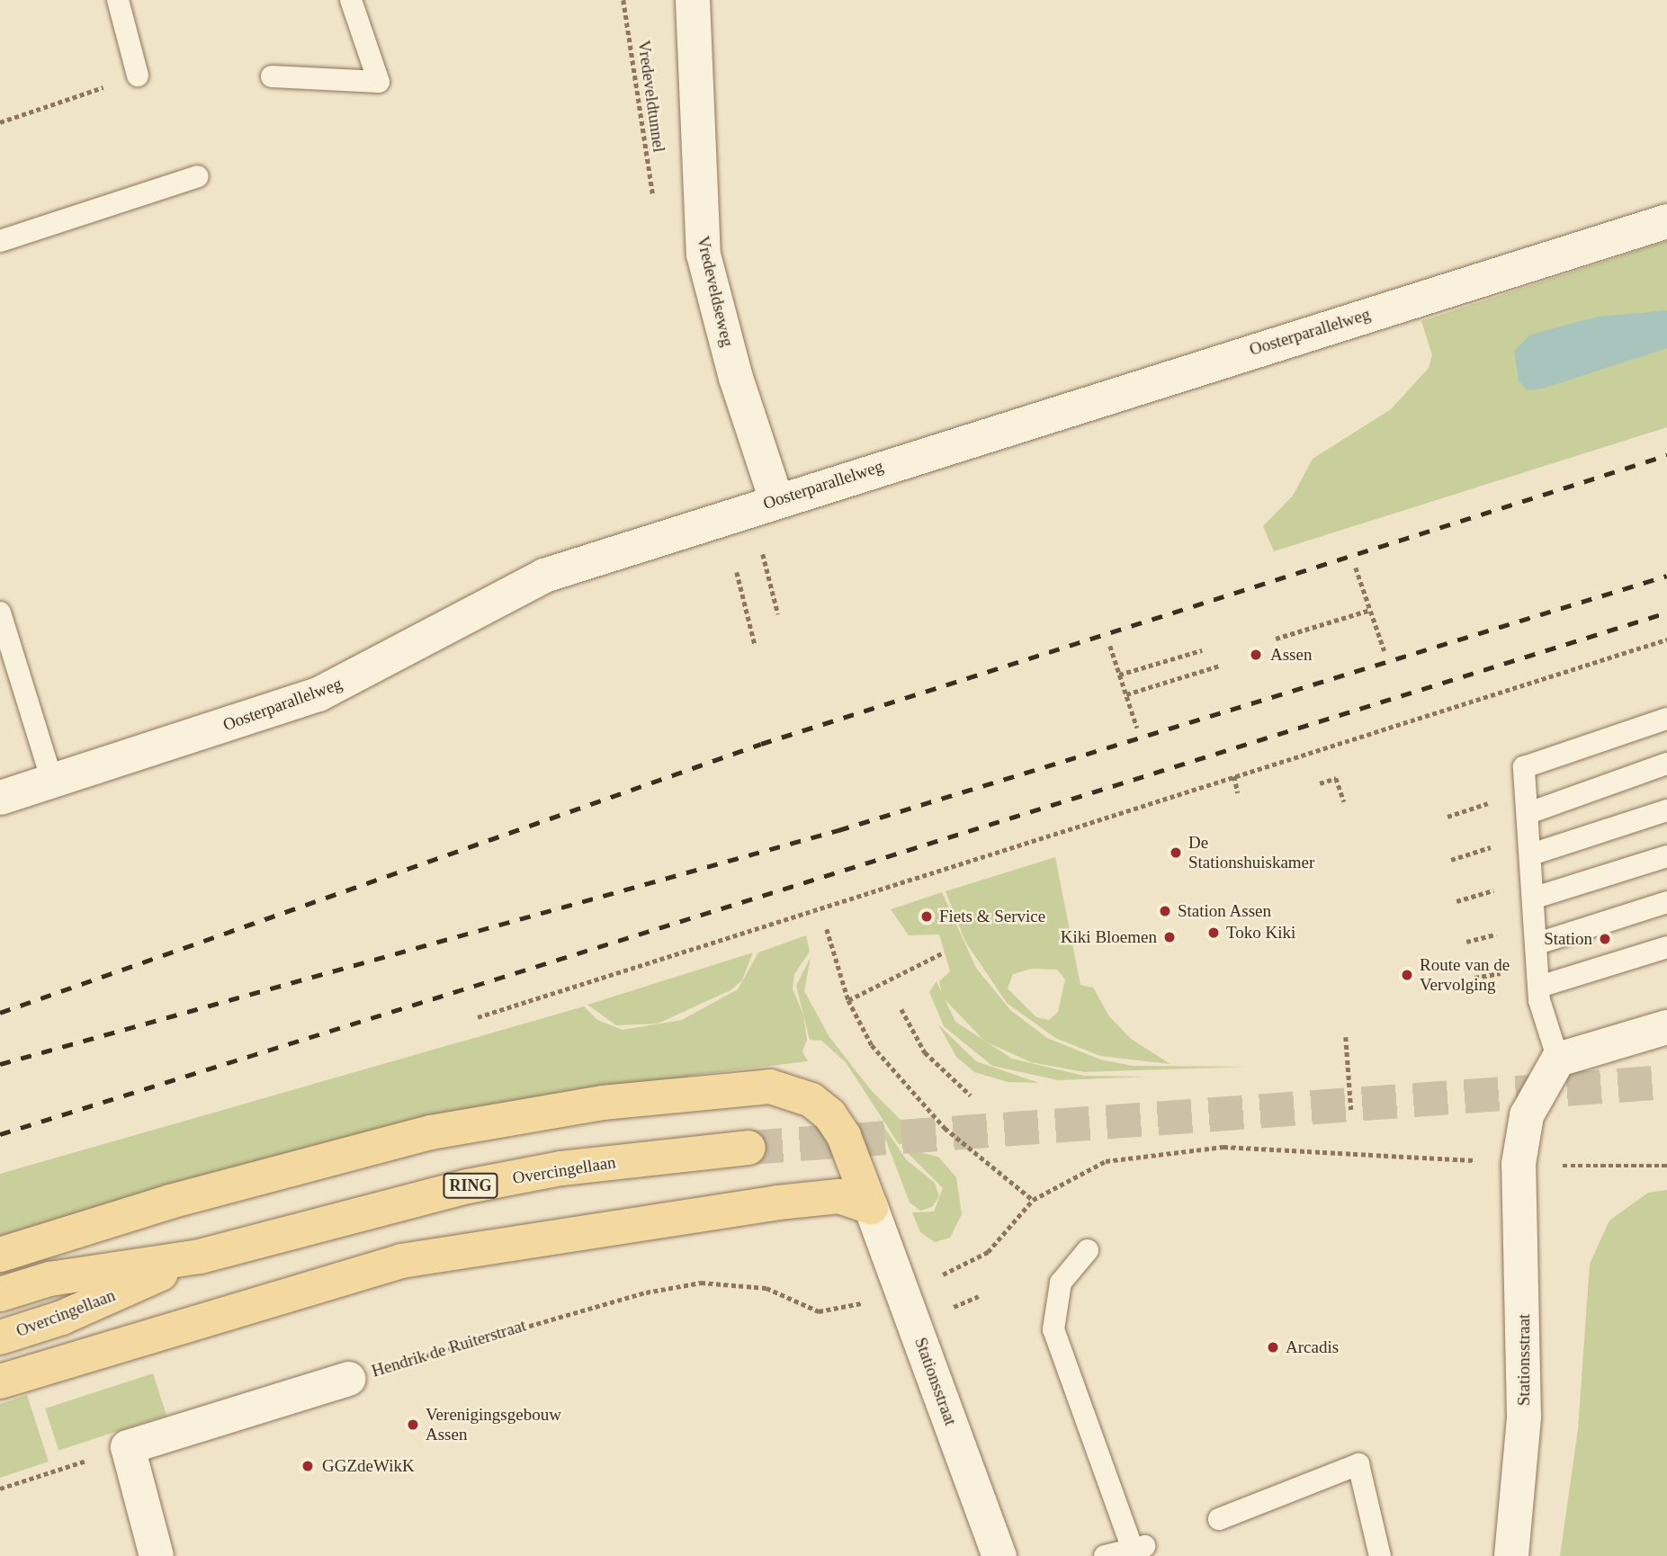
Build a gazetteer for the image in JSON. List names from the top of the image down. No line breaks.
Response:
{"streets":{"main road":["Overcingellaan","RING"],"street":["Vredeveldseweg","Oosterparallelweg","Hendrik de Ruiterstraat","Stationsstraat"],"path":["Vredeveldtunnel"]},"crossings":[["Vredeveldseweg","Oosterparallelweg"],["Hendrik de Ruiterstraat","Stationsstraat"]],"places":["Assen","De Stationshuiskamer","Station Assen","Fiets & Service","Toko Kiki","Kiki Bloemen","Station","Route van de Vervolging","Arcadis","Verenigingsgebouw Assen","GGZdeWikK"]}
